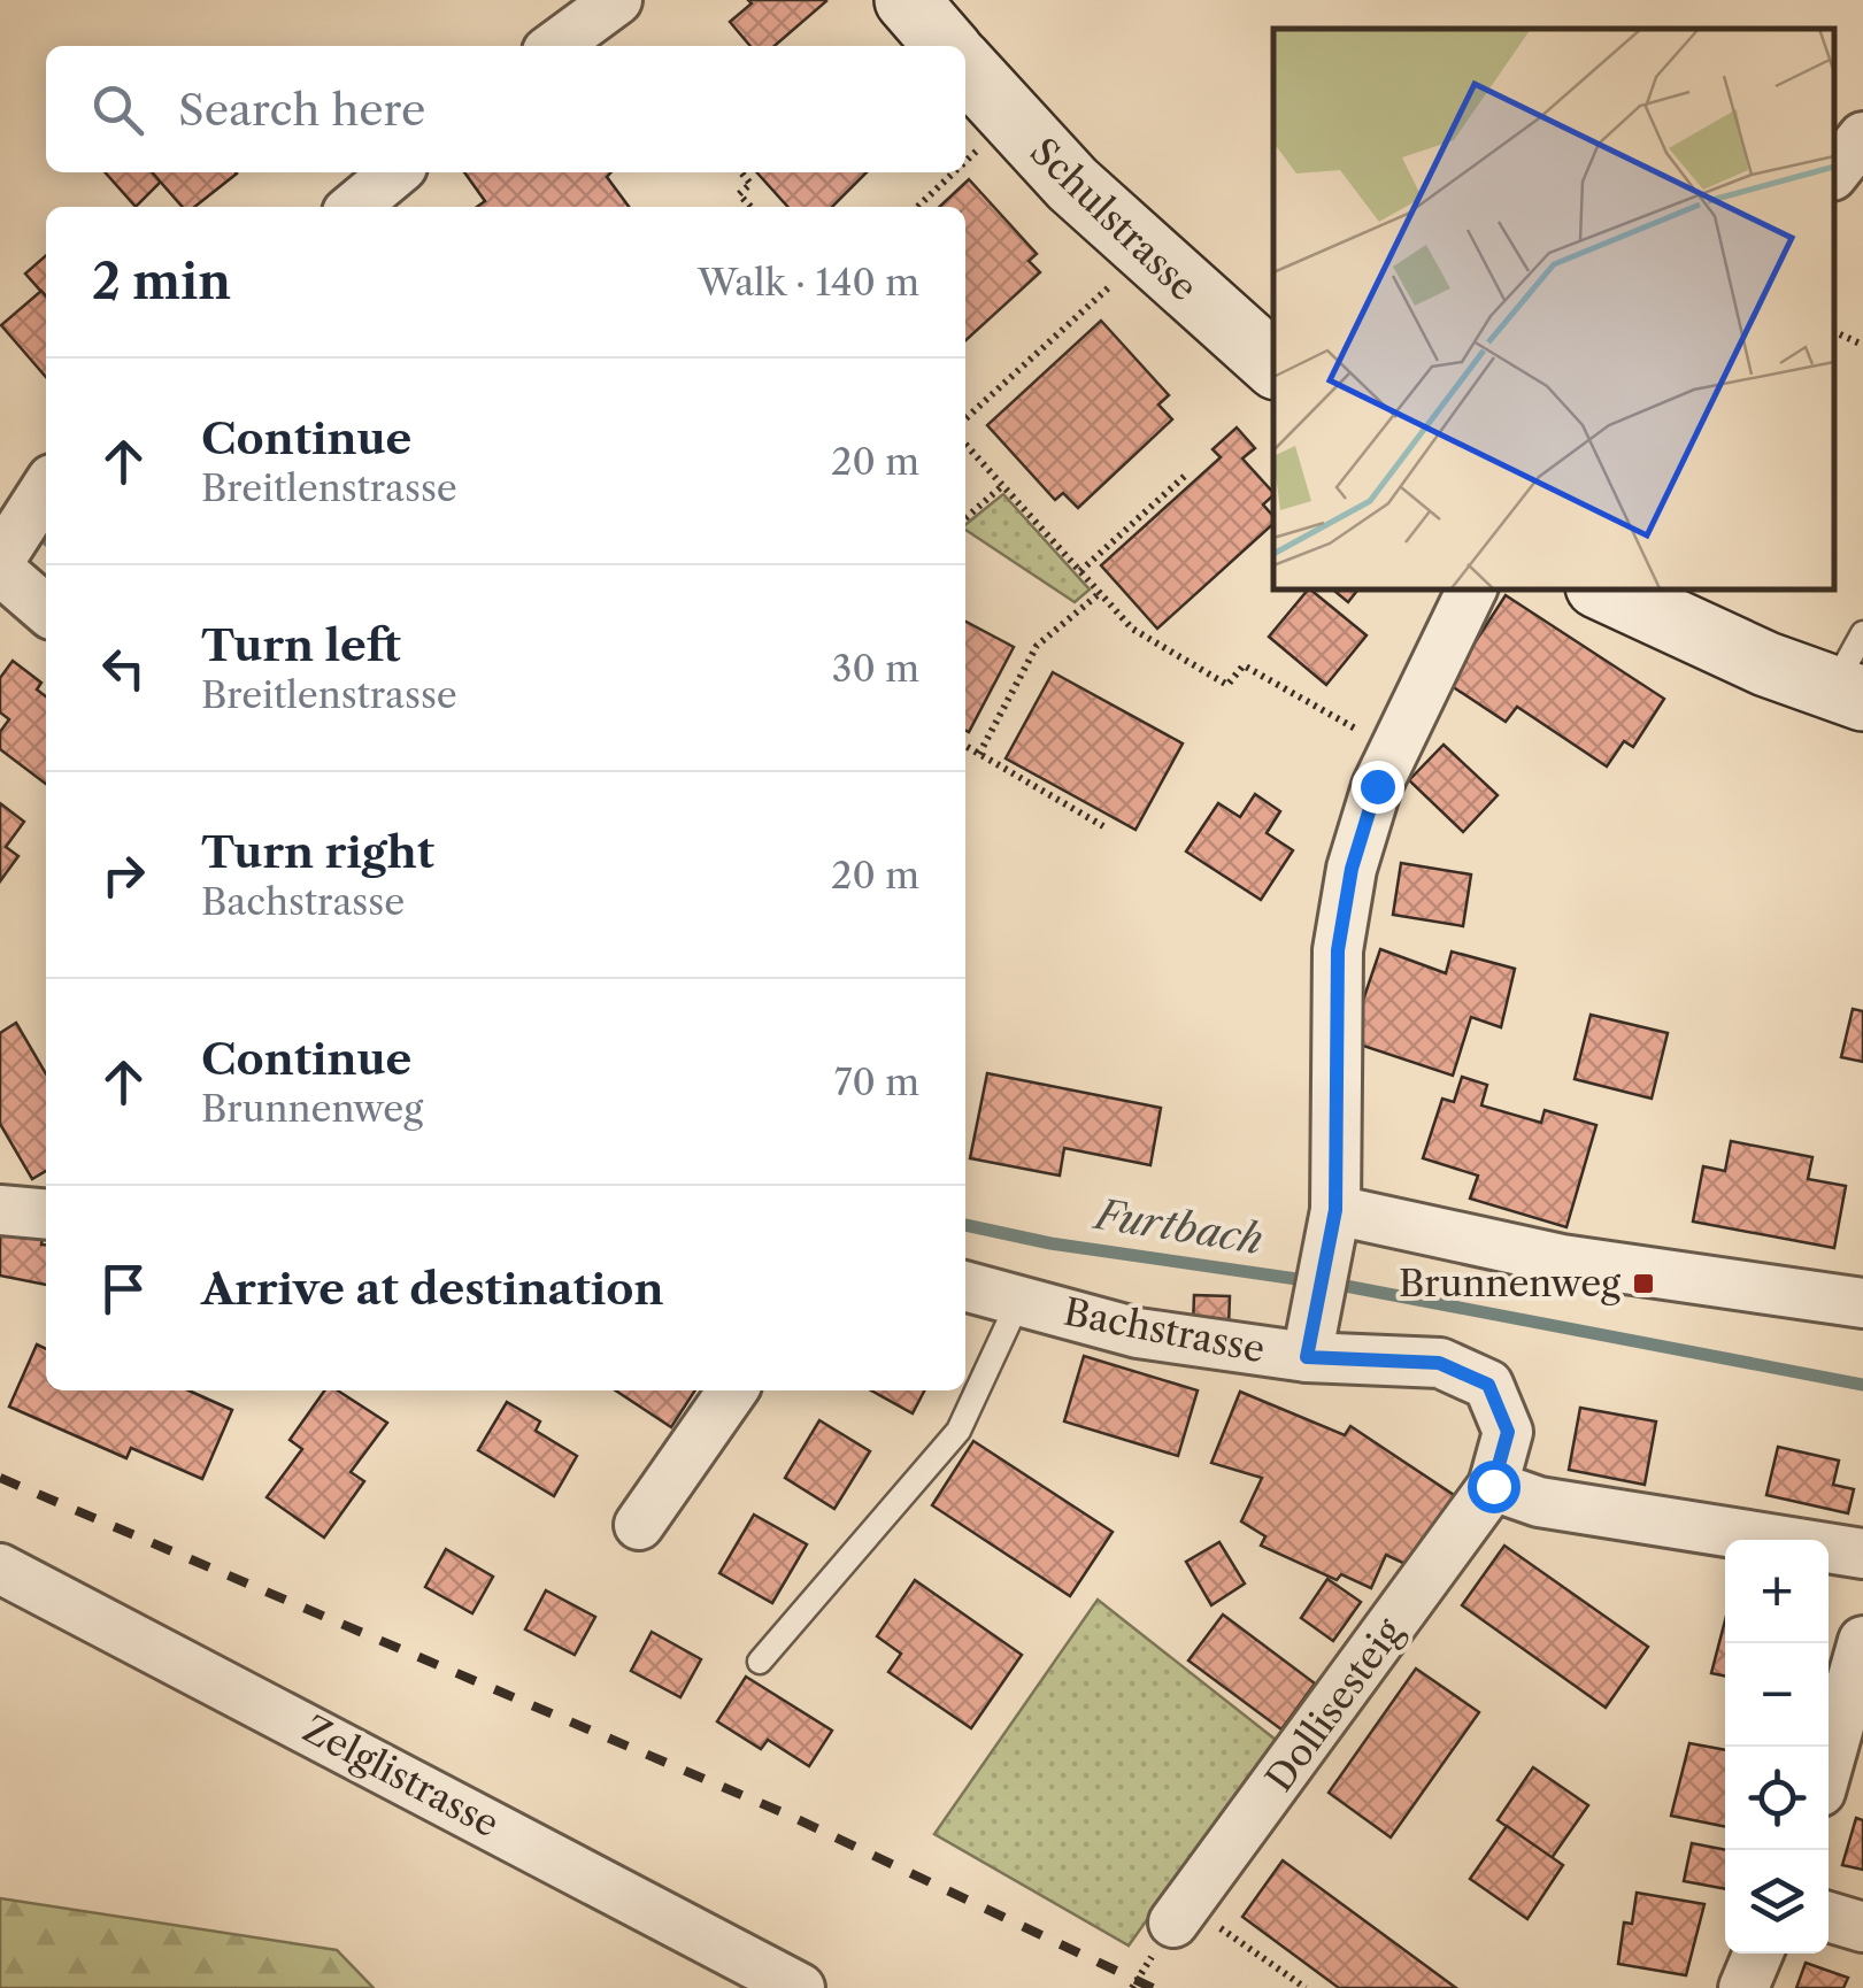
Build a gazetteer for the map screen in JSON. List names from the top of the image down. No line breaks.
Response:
{"streets":{"street":["Schulstrasse","Bachstrasse","Dollisesteig","Zelglistrasse"]},"water":["Furtbach"],"places":{"transit":["Brunnenweg"]},"page":{"search":"Search here","heading":["2 min","Walk · 140 m"],"list":[["Continue","Breitlenstrasse","20 m"],["Turn left","Breitlenstrasse","30 m"],["Turn right","Bachstrasse","20 m"],["Continue","Brunnenweg","70 m"],"Arrive at destination"],"map_buttons":["+","−"]}}
